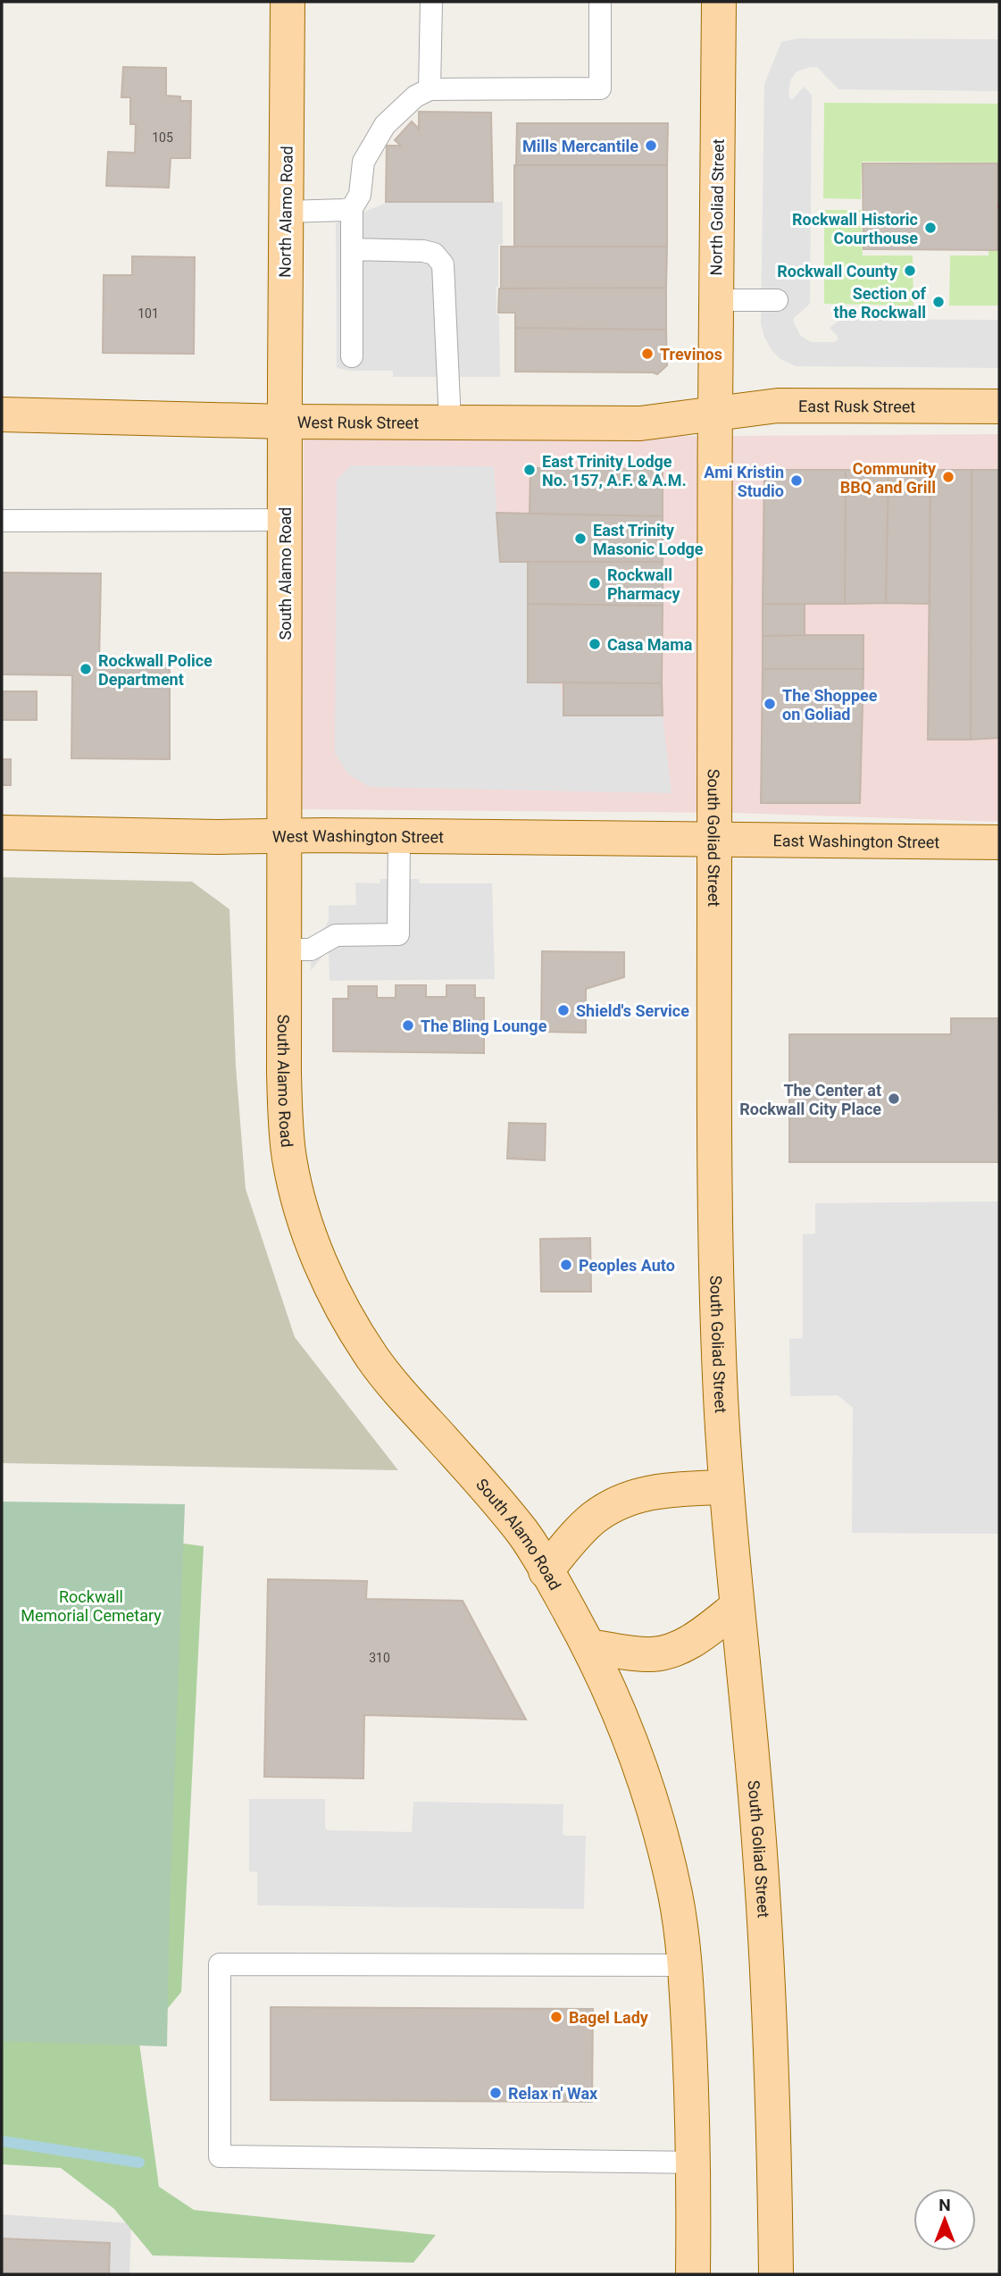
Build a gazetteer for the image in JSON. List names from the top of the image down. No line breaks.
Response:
{"streets":{"main road":["North Goliad Street","North Alamo Road","East Rusk Street","West Rusk Street","South Alamo Road","West Washington Street","South Goliad Street","East Washington Street"]},"crossings":[["North Goliad Street","East Rusk Street"],["North Goliad Street","West Rusk Street"],["North Goliad Street","South Goliad Street"],["North Alamo Road","West Rusk Street"],["North Alamo Road","South Alamo Road"],["East Rusk Street","West Rusk Street"],["East Rusk Street","South Goliad Street"],["West Rusk Street","South Alamo Road"],["West Rusk Street","South Goliad Street"],["South Alamo Road","West Washington Street"],["South Alamo Road","South Goliad Street"],["West Washington Street","South Goliad Street"],["West Washington Street","East Washington Street"],["South Goliad Street","East Washington Street"]],"parks":["Rockwall Memorial Cemetary"],"places":["Mills Mercantile","Rockwall Historic Courthouse","Rockwall County","Section of the Rockwall","Trevinos","East Trinity Lodge No. 157, A.F. & A.M.","Community BBQ and Grill","Ami Kristin Studio","East Trinity Masonic Lodge","Rockwall Pharmacy","Casa Mama","Rockwall Police Department","The Shoppee on Goliad","Shield's Service","The Bling Lounge","The Center at Rockwall City Place","Peoples Auto","Bagel Lady","Relax n' Wax"],"house_numbers":["105","101","310"],"north":"top"}
